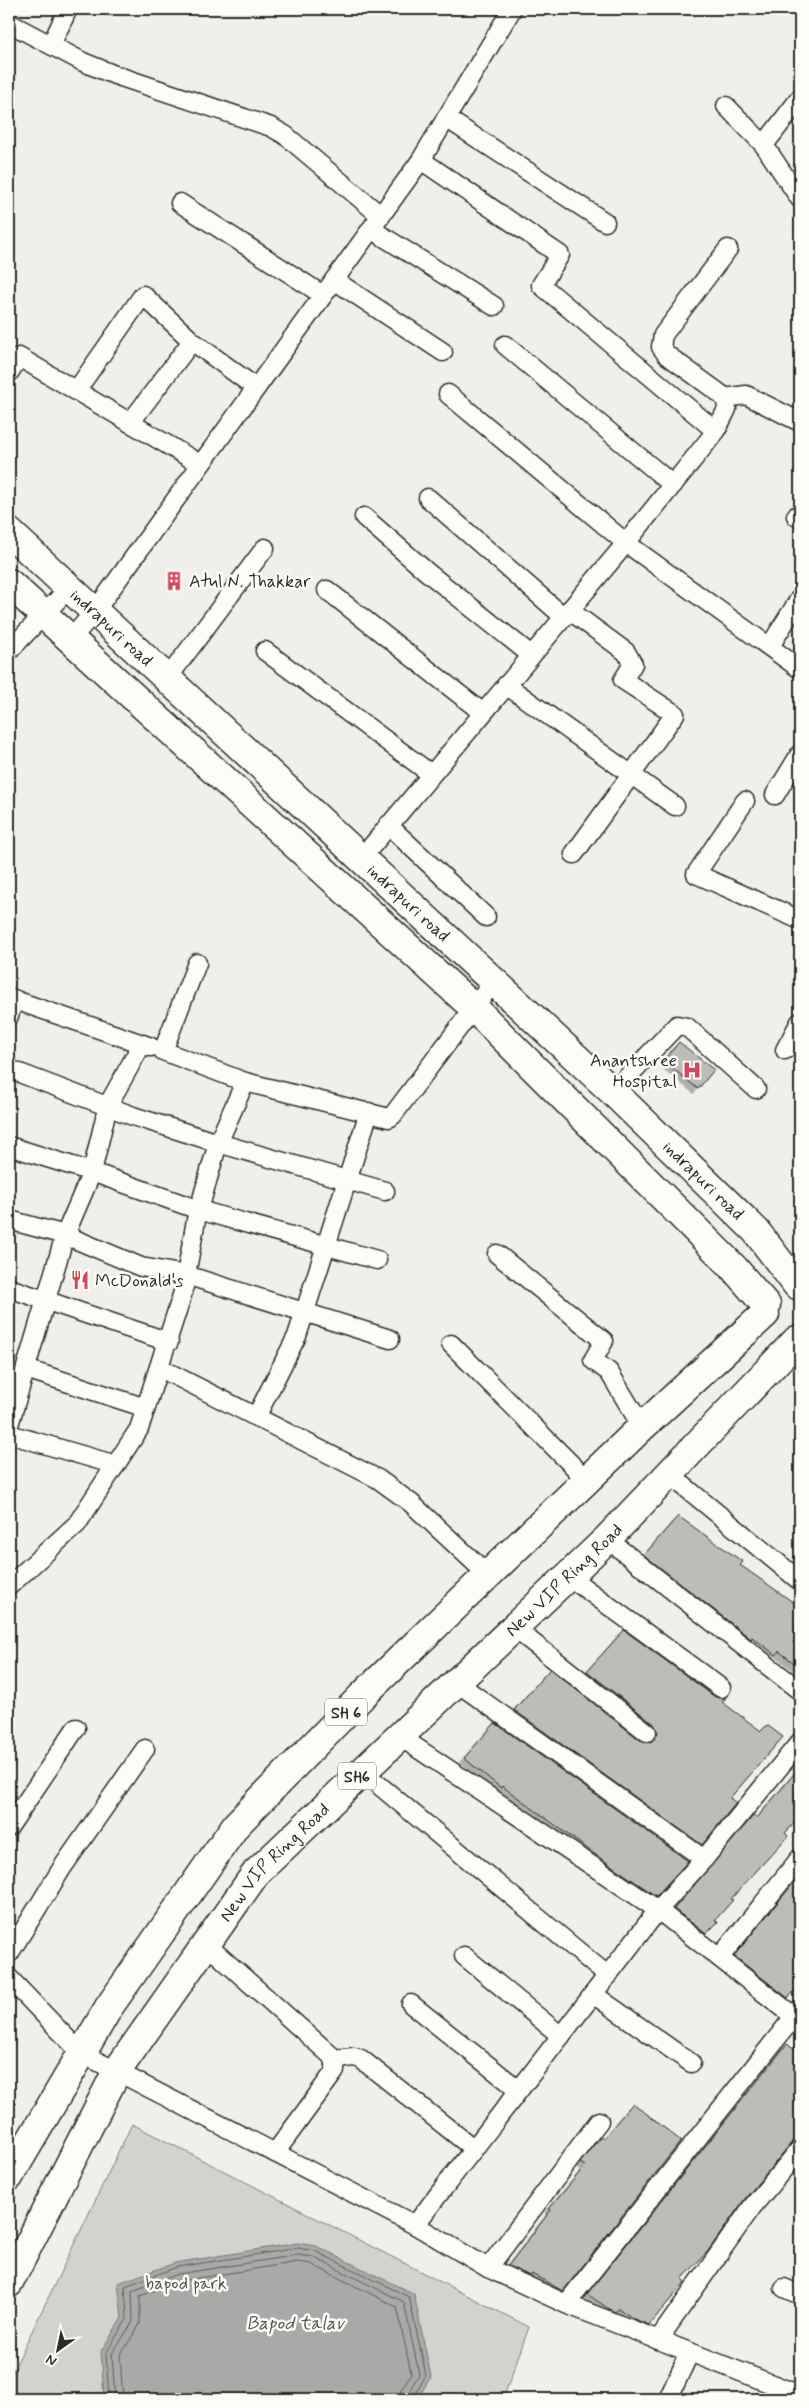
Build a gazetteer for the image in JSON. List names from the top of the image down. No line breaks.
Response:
{"streets":{"main road":["indrapuri road","New VIP Ring Road","SH 6","SH6"]},"crossings":[["indrapuri road","New VIP Ring Road"],["indrapuri road","SH 6"]],"water":["Bapod talav"],"parks":["bapod park"],"places":{"building":["Atul N. Thakkar"],"hospital":["Anantshree Hospital"],"restaurant":["McDonald's"]},"north":"bottom left"}
